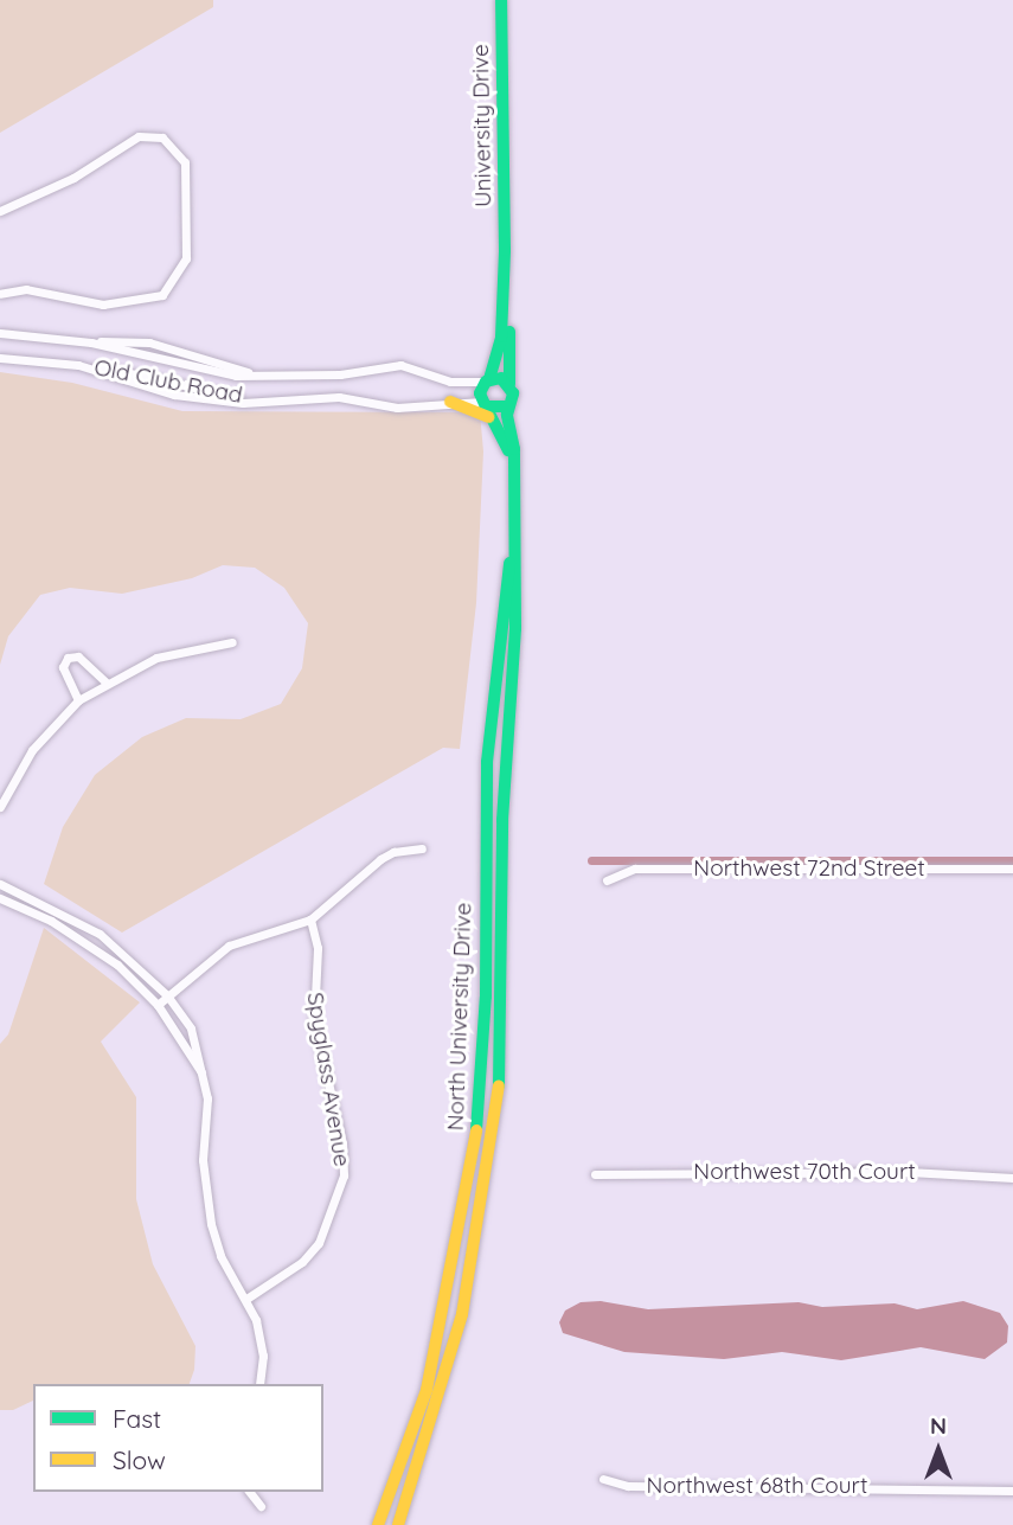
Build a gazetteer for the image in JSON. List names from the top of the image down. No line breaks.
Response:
{"streets":{"main road":["University Drive","North University Drive"],"street":["Old Club Road","Northwest 72nd Street","Spyglass Avenue","Northwest 70th Court","Northwest 68th Court"]},"crossings":[["University Drive","Old Club Road"]],"legend":["Fast","Slow"],"north":"top"}
